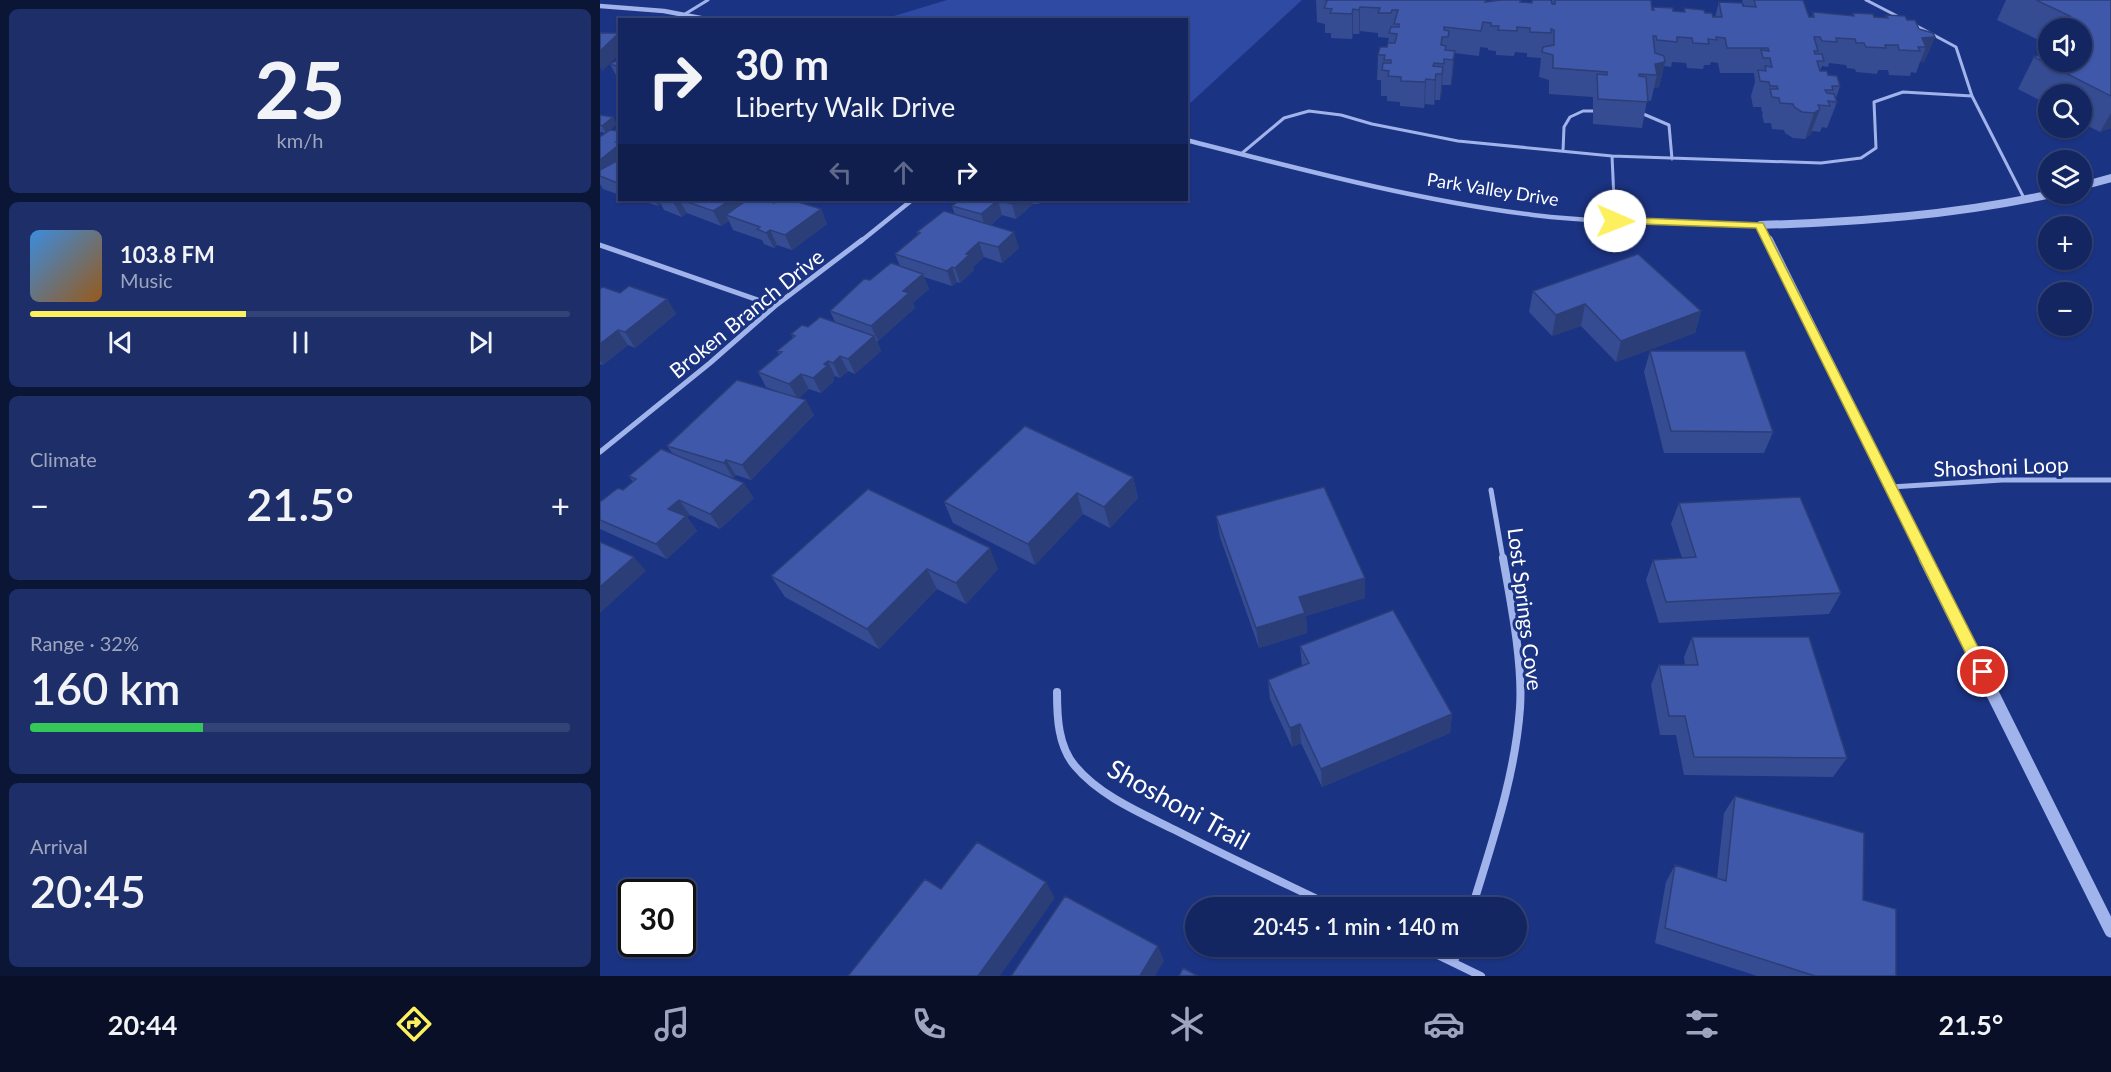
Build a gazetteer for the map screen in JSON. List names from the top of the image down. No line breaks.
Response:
{"streets":{"street":["Park Valley Drive","Broken Branch Drive","Shoshoni Loop","Lost Springs Cove","Shoshoni Trail"]},"page":{"tile":[["25","km/h"],"Climate",["Range · 32%","160 km"],["Arrival","20:45"]],"map_buttons":["+","−"],"turn":["30 m","Liberty Walk Drive"],"song":["103.8 FM","Music"],"heat":["−","21.5°","+"],"limit":"30","trip":"20:45 · 1 min · 140 m","tabs":["20:44","21.5°"]}}
